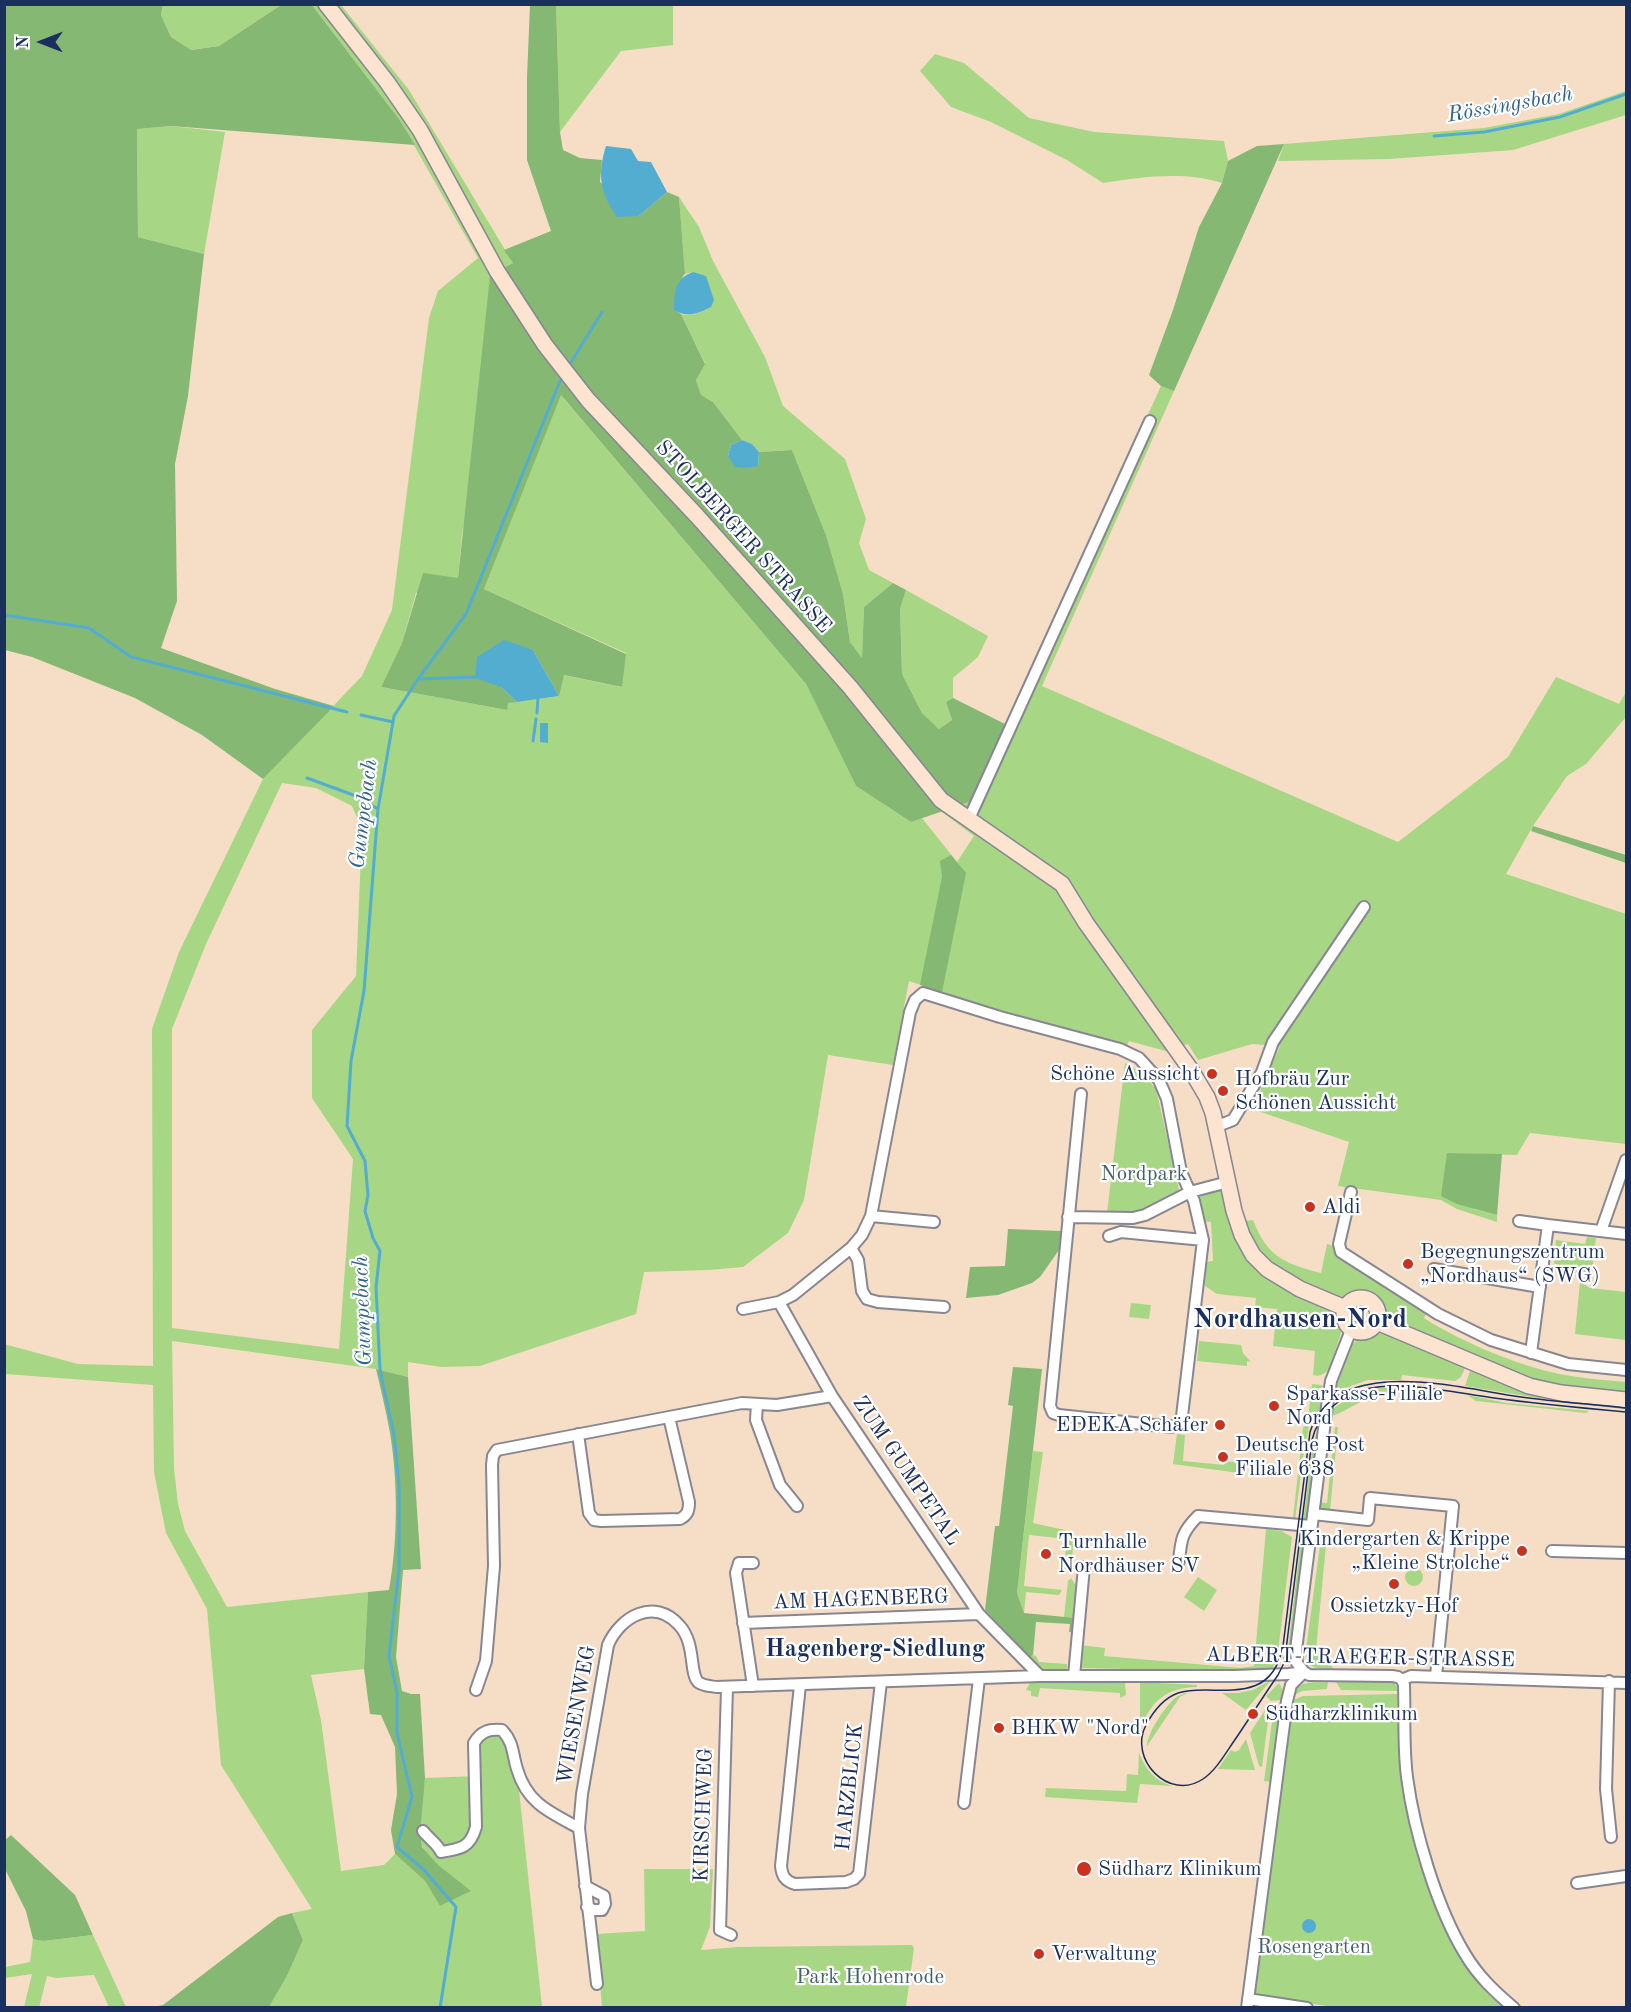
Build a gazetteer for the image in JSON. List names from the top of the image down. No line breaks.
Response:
{"streets":{"main road":["STOLBERGER STRASSE"],"street":["ZUM GUMPETAL","AM HAGENBERG","ALBERT-TRAEGER-STRASSE","WIESENWEG","HARZBLICK","KIRSCHWEG"]},"crossings":[["ZUM GUMPETAL","AM HAGENBERG"],["ZUM GUMPETAL","ALBERT-TRAEGER-STRASSE"],["WIESENWEG","KIRSCHWEG"]],"districts":["Nordhausen-Nord","Hagenberg-Siedlung"],"water":["Rössingsbach","Gumpebach"],"parks":["Nordpark","Rosengarten","Park Hohenrode"],"places":["Schöne Aussicht","Hofbräu Zur Schönen Aussicht","Aldi","Begegnungszentrum „Nordhaus“ (SWG)","Sparkasse-Filiale Nord","EDEKA Schäfer","Deutsche Post Filiale 638","Kindergarten & Krippe „Kleine Strolche“","Turnhalle Nordhäuser SV","Ossietzky-Hof","Südharzklinikum","BHKW \"Nord\"","Südharz Klinikum","Verwaltung"],"north":"left"}
